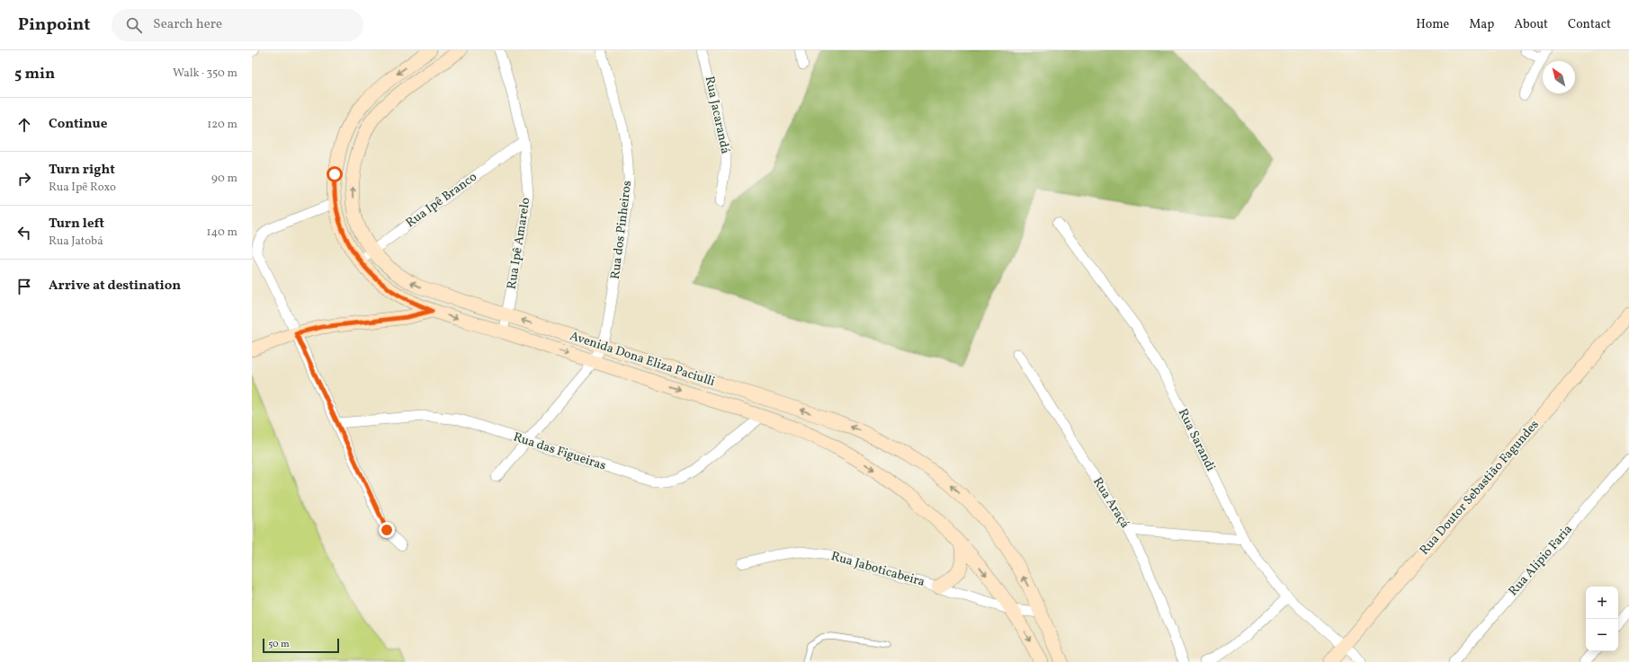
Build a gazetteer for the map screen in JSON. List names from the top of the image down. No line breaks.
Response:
{"streets":{"street":["Rua Jacarandá","Rua Ipê Branco","Rua dos Pinheiros","Rua Ipê Amarelo","Avenida Dona Eliza Paciulli","Rua Sarandi","Rua das Figueiras","Rua Doutor Sebastião Fagundes","Rua Araçá","Rua Alípio Faria","Rua Jaboticabeira"]},"crossings":[["Rua Ipê Branco","Rua Ipê Amarelo"],["Rua Ipê Branco","Avenida Dona Eliza Paciulli"],["Rua dos Pinheiros","Avenida Dona Eliza Paciulli"],["Rua dos Pinheiros","Rua das Figueiras"],["Rua Ipê Amarelo","Avenida Dona Eliza Paciulli"],["Avenida Dona Eliza Paciulli","Rua das Figueiras"],["Avenida Dona Eliza Paciulli","Rua Jaboticabeira"],["Rua Sarandi","Rua Doutor Sebastião Fagundes"]],"scale_bar":"50 m","north":"top left","page":{"header":"Pinpoint","search":"Search here","nav":["Home","Map","About","Contact"],"heading":["5 min","Walk · 350 m"],"list":[["Continue","120 m"],["Turn right","Rua Ipê Roxo","90 m"],["Turn left","Rua Jatobá","140 m"],"Arrive at destination"],"map_buttons":["+","−"],"scale":"50 m"}}
